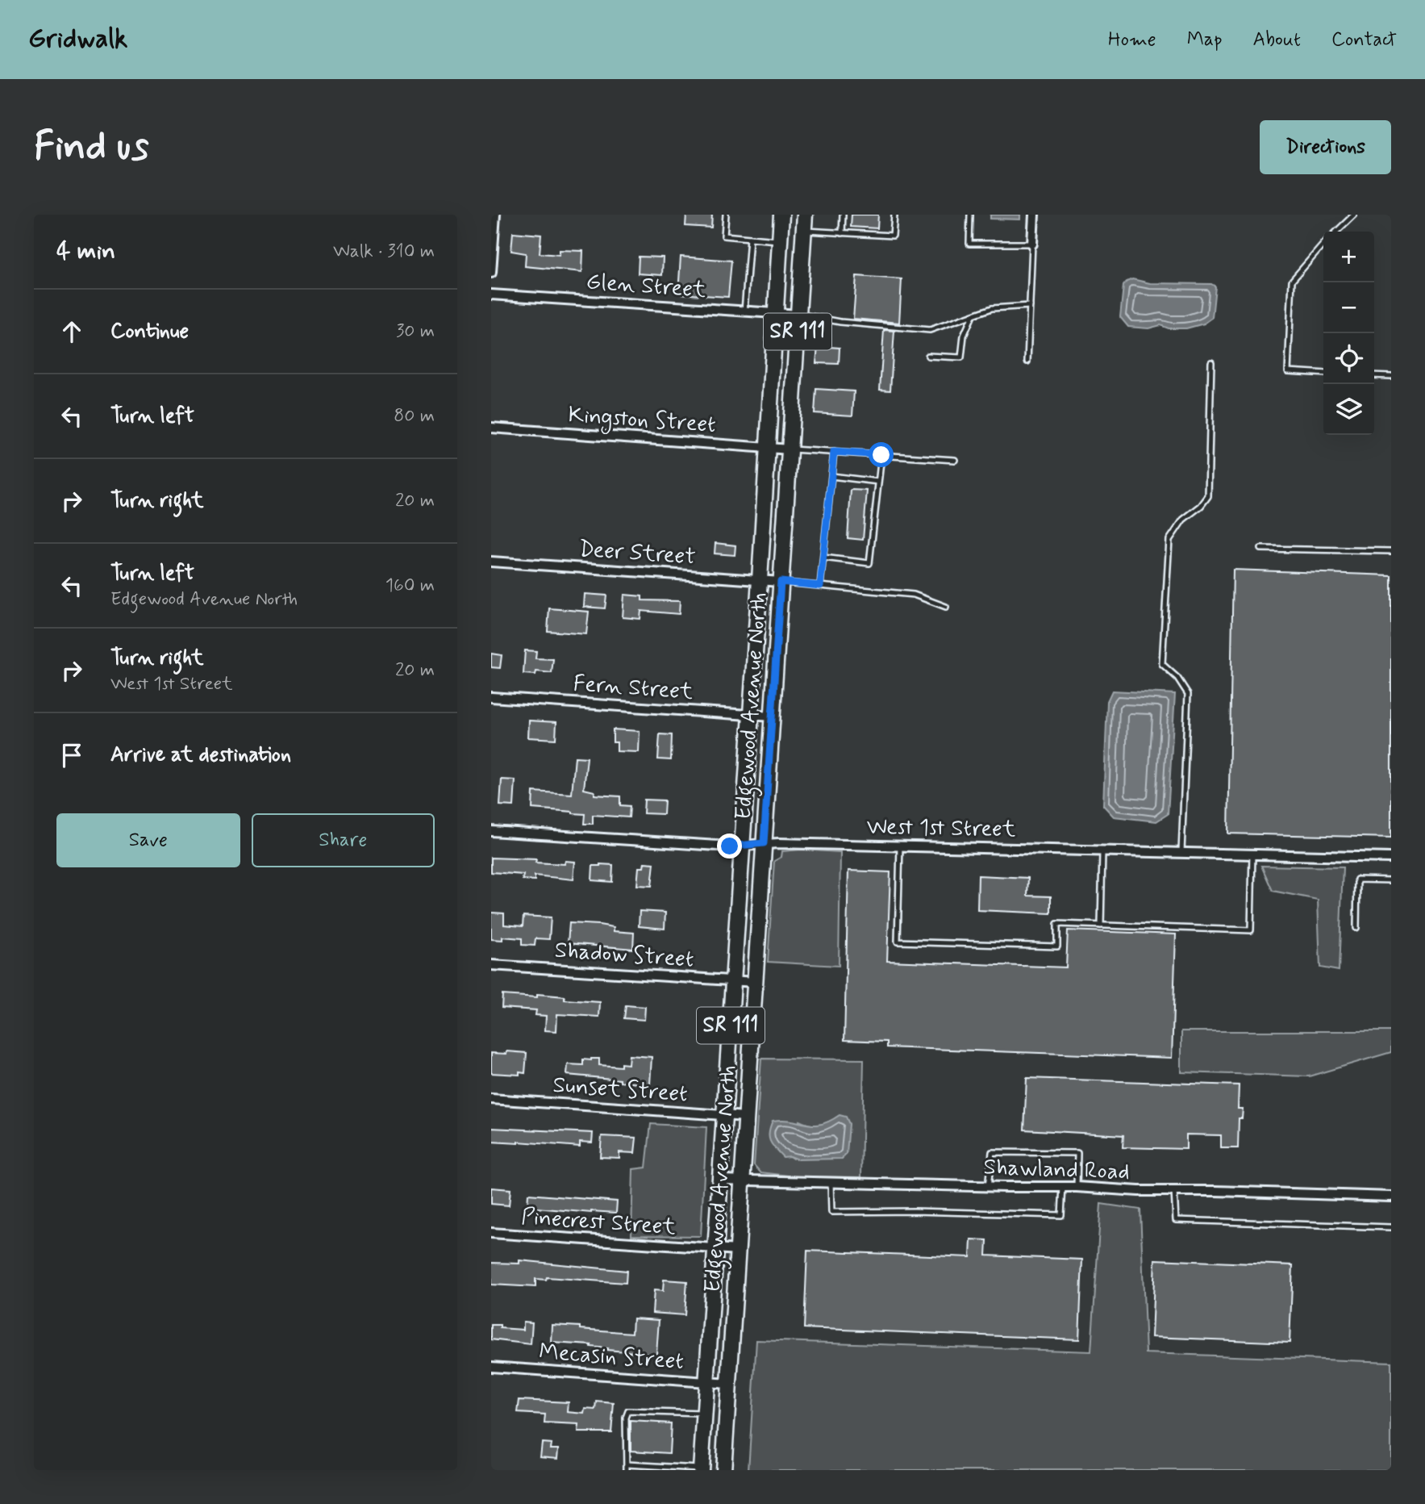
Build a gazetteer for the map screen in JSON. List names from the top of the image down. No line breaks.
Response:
{"streets":{"main road":["SR 111","Edgewood Avenue North"],"street":["Glen Street","Kingston Street","Deer Street","Fern Street","West 1st Street","Shadow Street","Sunset Street","Shawland Road","Pinecrest Street","Mecasin Street"]},"crossings":[["Glen Street","Edgewood Avenue North"],["Kingston Street","Edgewood Avenue North"],["Deer Street","Edgewood Avenue North"],["Fern Street","Edgewood Avenue North"],["Edgewood Avenue North","West 1st Street"],["Edgewood Avenue North","Shadow Street"],["Edgewood Avenue North","Sunset Street"],["Edgewood Avenue North","Shawland Road"],["Edgewood Avenue North","Pinecrest Street"],["Edgewood Avenue North","Mecasin Street"]],"page":{"header":"Gridwalk","nav":["Home","Map","About","Contact"],"buttons":["Directions",["Save","Share"]],"title":"Find us","heading":["4 min","Walk · 310 m"],"map_buttons":["+","−"],"list":[["Continue","30 m"],["Turn left","80 m"],["Turn right","20 m"],["Turn left","Edgewood Avenue North","160 m"],["Turn right","West 1st Street","20 m"],"Arrive at destination"]}}
